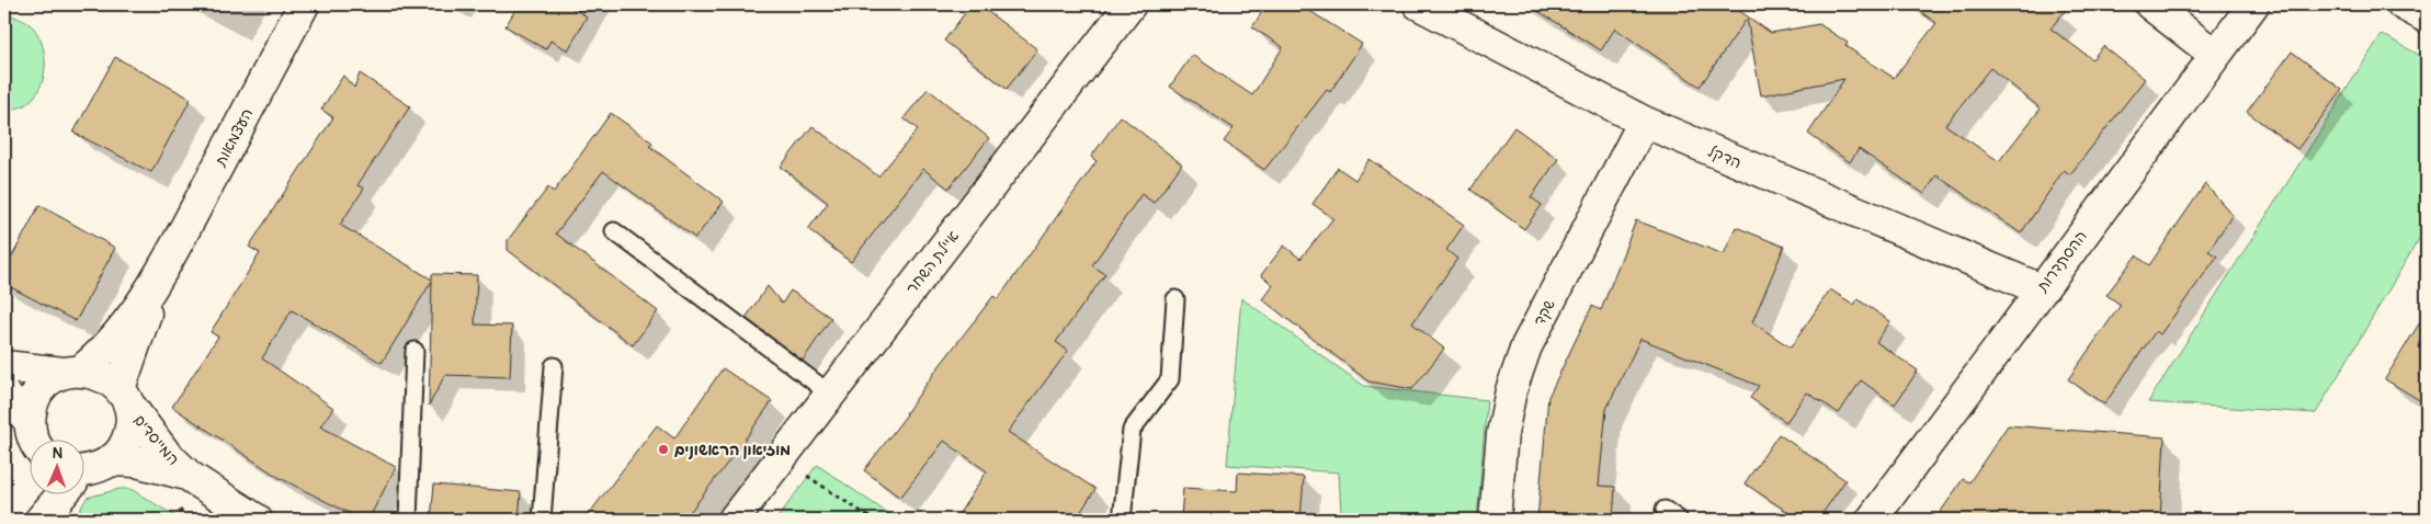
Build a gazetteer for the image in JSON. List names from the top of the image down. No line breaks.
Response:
{"streets":{"street":["העצמאות","הדקל","ההסתדרות","איילת השחר","שקד","המייסדים"]},"crossings":[["העצמאות","המייסדים"],["הדקל","ההסתדרות"],["הדקל","שקד"]],"places":["מוזיאון הראשונים"],"north":"top"}
